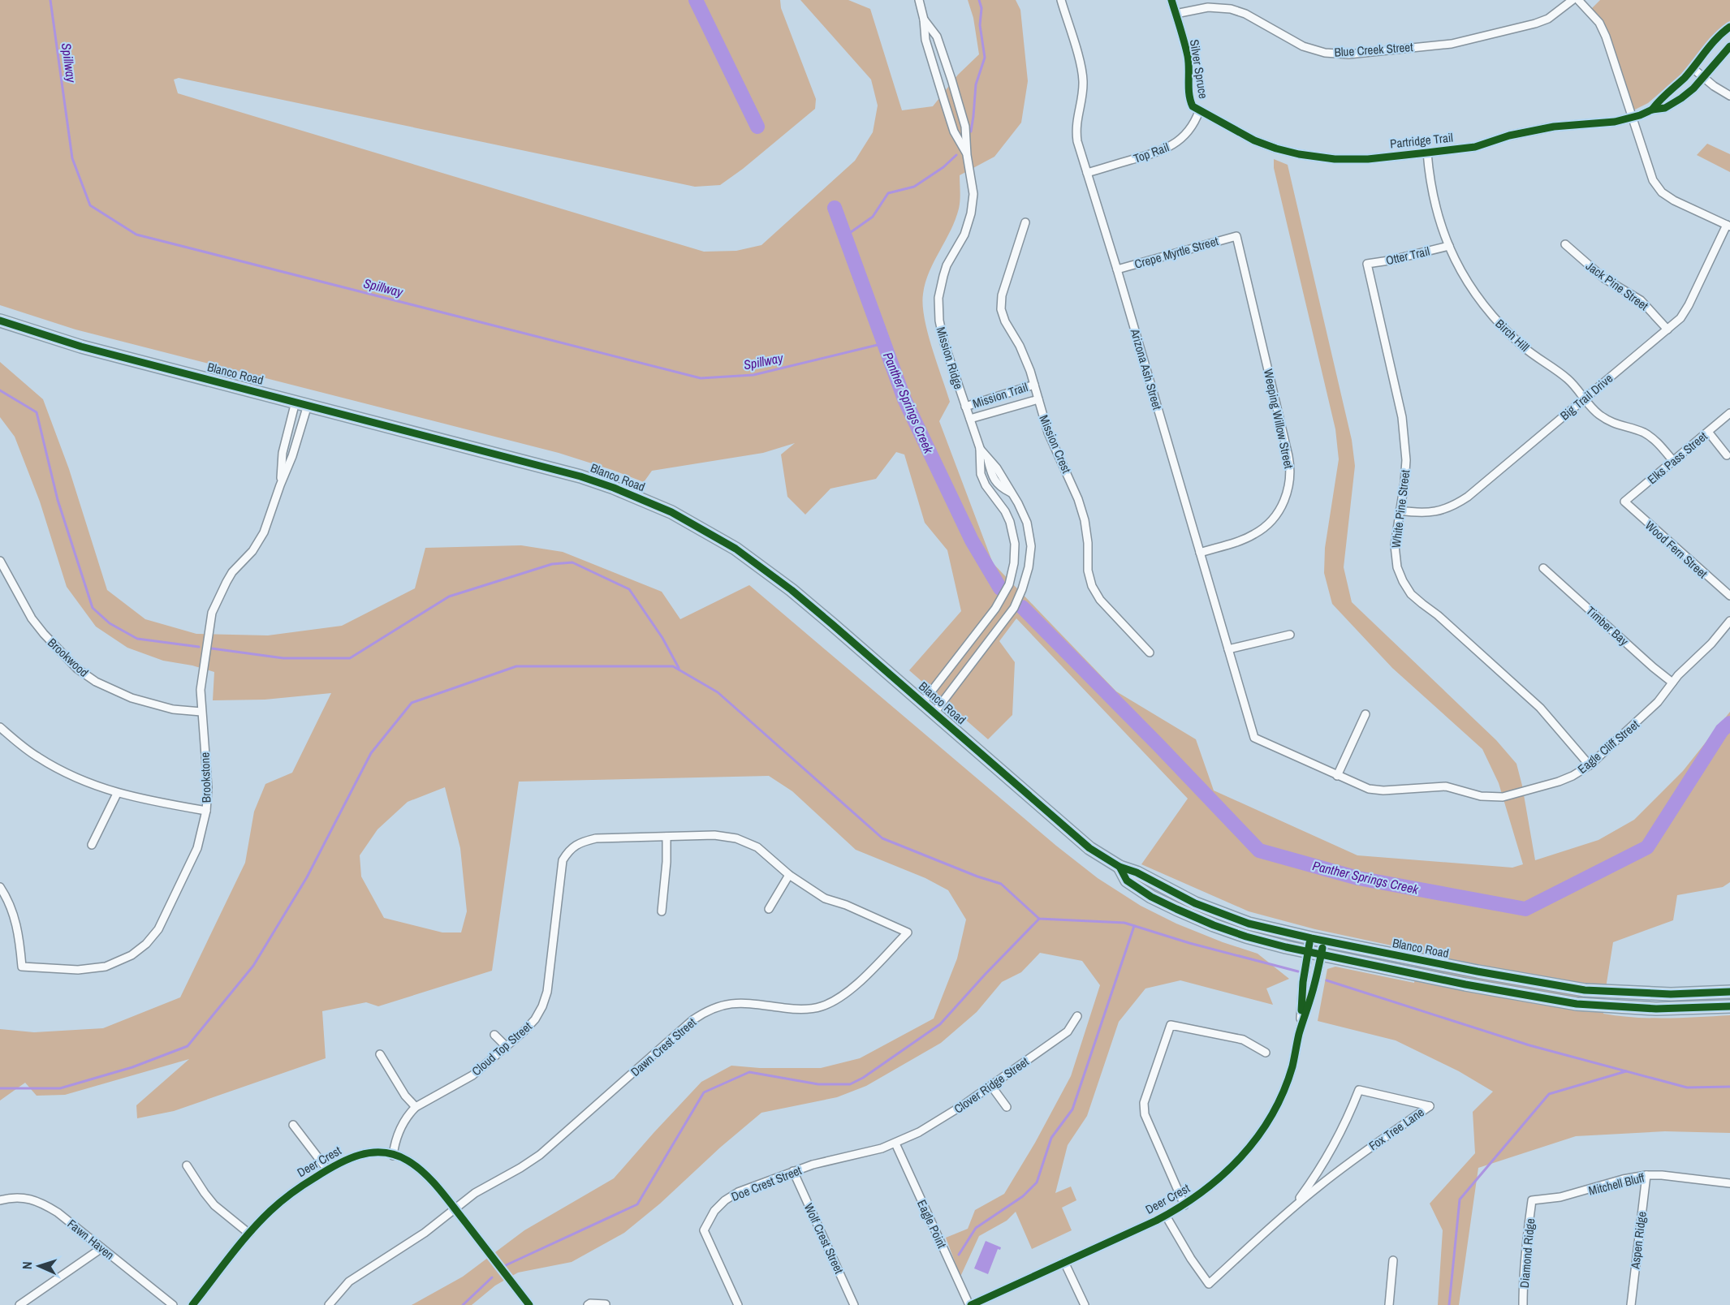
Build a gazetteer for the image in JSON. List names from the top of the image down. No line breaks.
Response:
{"streets":{"main road":["Blanco Road"],"street":["Blue Creek Street","Silver Spruce","Partridge Trail","Top Rail","Crepe Myrtle Street","Otter Trail","Jack Pine Street","Birch Hill","Mission Ridge","Arizona Ash Street","Mission Trail","Big Trail Drive","Weeping Willow Street","Mission Crest","Elks Pass Street","White Pine Street","Wood Fern Street","Timber Bay","Brookwood","Eagle Cliff Street","Brookstone","Dawn Crest Street","Cloud Top Street","Clover Ridge Street","Fox Tree Lane","Deer Crest","Doe Crest Street","Mitchell Bluff","Eagle Point","Wolf Crest Street","Fawn Haven","Aspen Ridge","Diamond Ridge"]},"crossings":[["Blue Creek Street","Silver Spruce"],["Silver Spruce","Partridge Trail"],["Silver Spruce","Top Rail"],["Partridge Trail","Top Rail"],["Partridge Trail","Birch Hill"],["Top Rail","Arizona Ash Street"],["Crepe Myrtle Street","Arizona Ash Street"],["Crepe Myrtle Street","Weeping Willow Street"],["Otter Trail","Birch Hill"],["Otter Trail","White Pine Street"],["Jack Pine Street","Big Trail Drive"],["Birch Hill","Big Trail Drive"],["Birch Hill","Elks Pass Street"],["Mission Ridge","Blanco Road"],["Mission Ridge","Mission Trail"],["Arizona Ash Street","Weeping Willow Street"],["Arizona Ash Street","Eagle Cliff Street"],["Blanco Road","Brookstone"],["Blanco Road","Deer Crest"],["Mission Trail","Mission Crest"],["Big Trail Drive","White Pine Street"],["Elks Pass Street","Wood Fern Street"],["White Pine Street","Eagle Cliff Street"],["Timber Bay","Eagle Cliff Street"],["Brookwood","Brookstone"],["Dawn Crest Street","Cloud Top Street"],["Dawn Crest Street","Deer Crest"],["Cloud Top Street","Deer Crest"],["Clover Ridge Street","Doe Crest Street"],["Clover Ridge Street","Eagle Point"],["Fox Tree Lane","Deer Crest"],["Deer Crest","Eagle Point"],["Doe Crest Street","Eagle Point"],["Doe Crest Street","Wolf Crest Street"],["Mitchell Bluff","Aspen Ridge"],["Mitchell Bluff","Diamond Ridge"]],"water":["Spillway","Panther Springs Creek"],"north":"left"}
